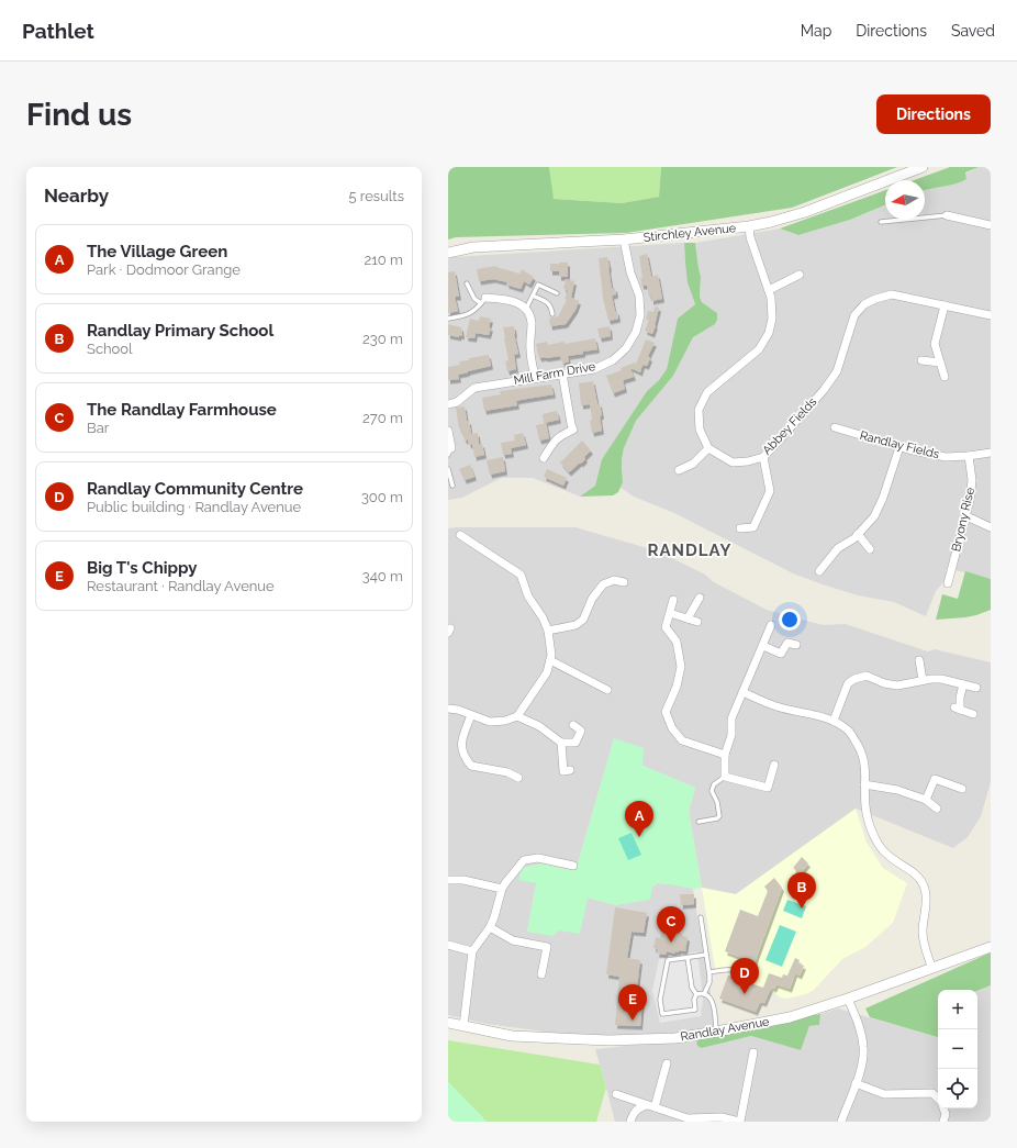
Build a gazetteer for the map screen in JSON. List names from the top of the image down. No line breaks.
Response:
{"streets":{"street":["Stirchley Avenue","Mill Farm Drive","Abbey Fields","Randlay Fields","Bryony Rise","Randlay Avenue"]},"crossings":[["Stirchley Avenue","Mill Farm Drive"],["Randlay Fields","Bryony Rise"]],"districts":["RANDLAY"],"north":"left","page":{"header":"Pathlet","nav":["Map","Directions","Saved"],"buttons":"Directions","title":"Find us","heading":["Nearby","5 results"],"list":[{"mark":"A","name":"The Village Green","note":"Park · Dodmoor Grange","value":"210 m"},{"mark":"B","name":"Randlay Primary School","note":"School","value":"230 m"},{"mark":"C","name":"The Randlay Farmhouse","note":"Bar","value":"270 m"},{"mark":"D","name":"Randlay Community Centre","note":"Public building · Randlay Avenue","value":"300 m"},{"mark":"E","name":"Big T's Chippy","note":"Restaurant · Randlay Avenue","value":"340 m"}],"pins":["A","B","C","D","E"],"map_buttons":["+","−"]}}
